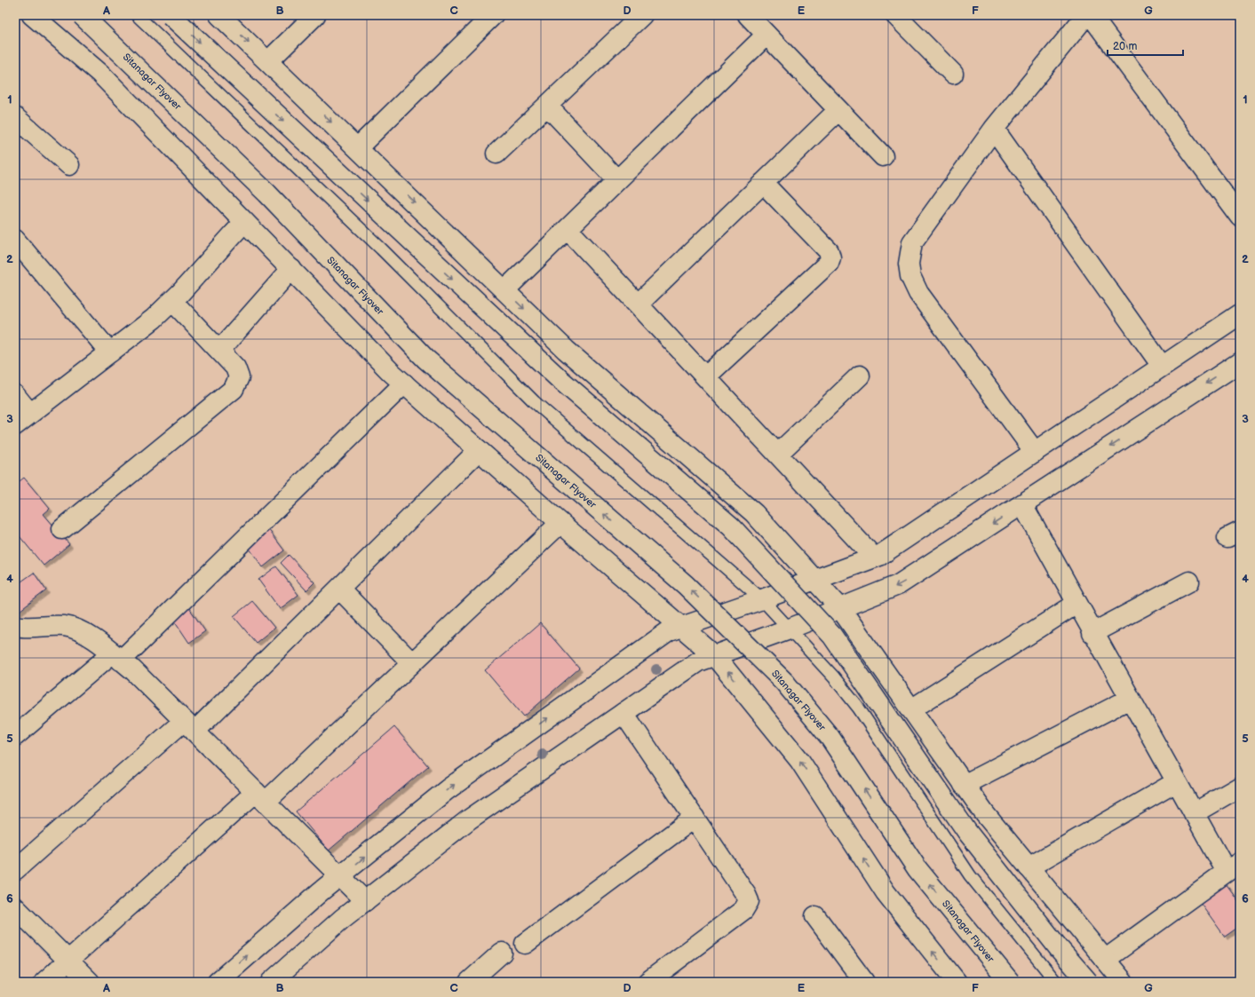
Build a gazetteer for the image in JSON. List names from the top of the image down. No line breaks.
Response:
{"streets":{"street":["Sitanagar Flyover"]},"scale_bar":"20 m","grid":{"columns":["A","B","C","D","E","F","G"],"rows":["1","2","3","4","5","6"]}}
